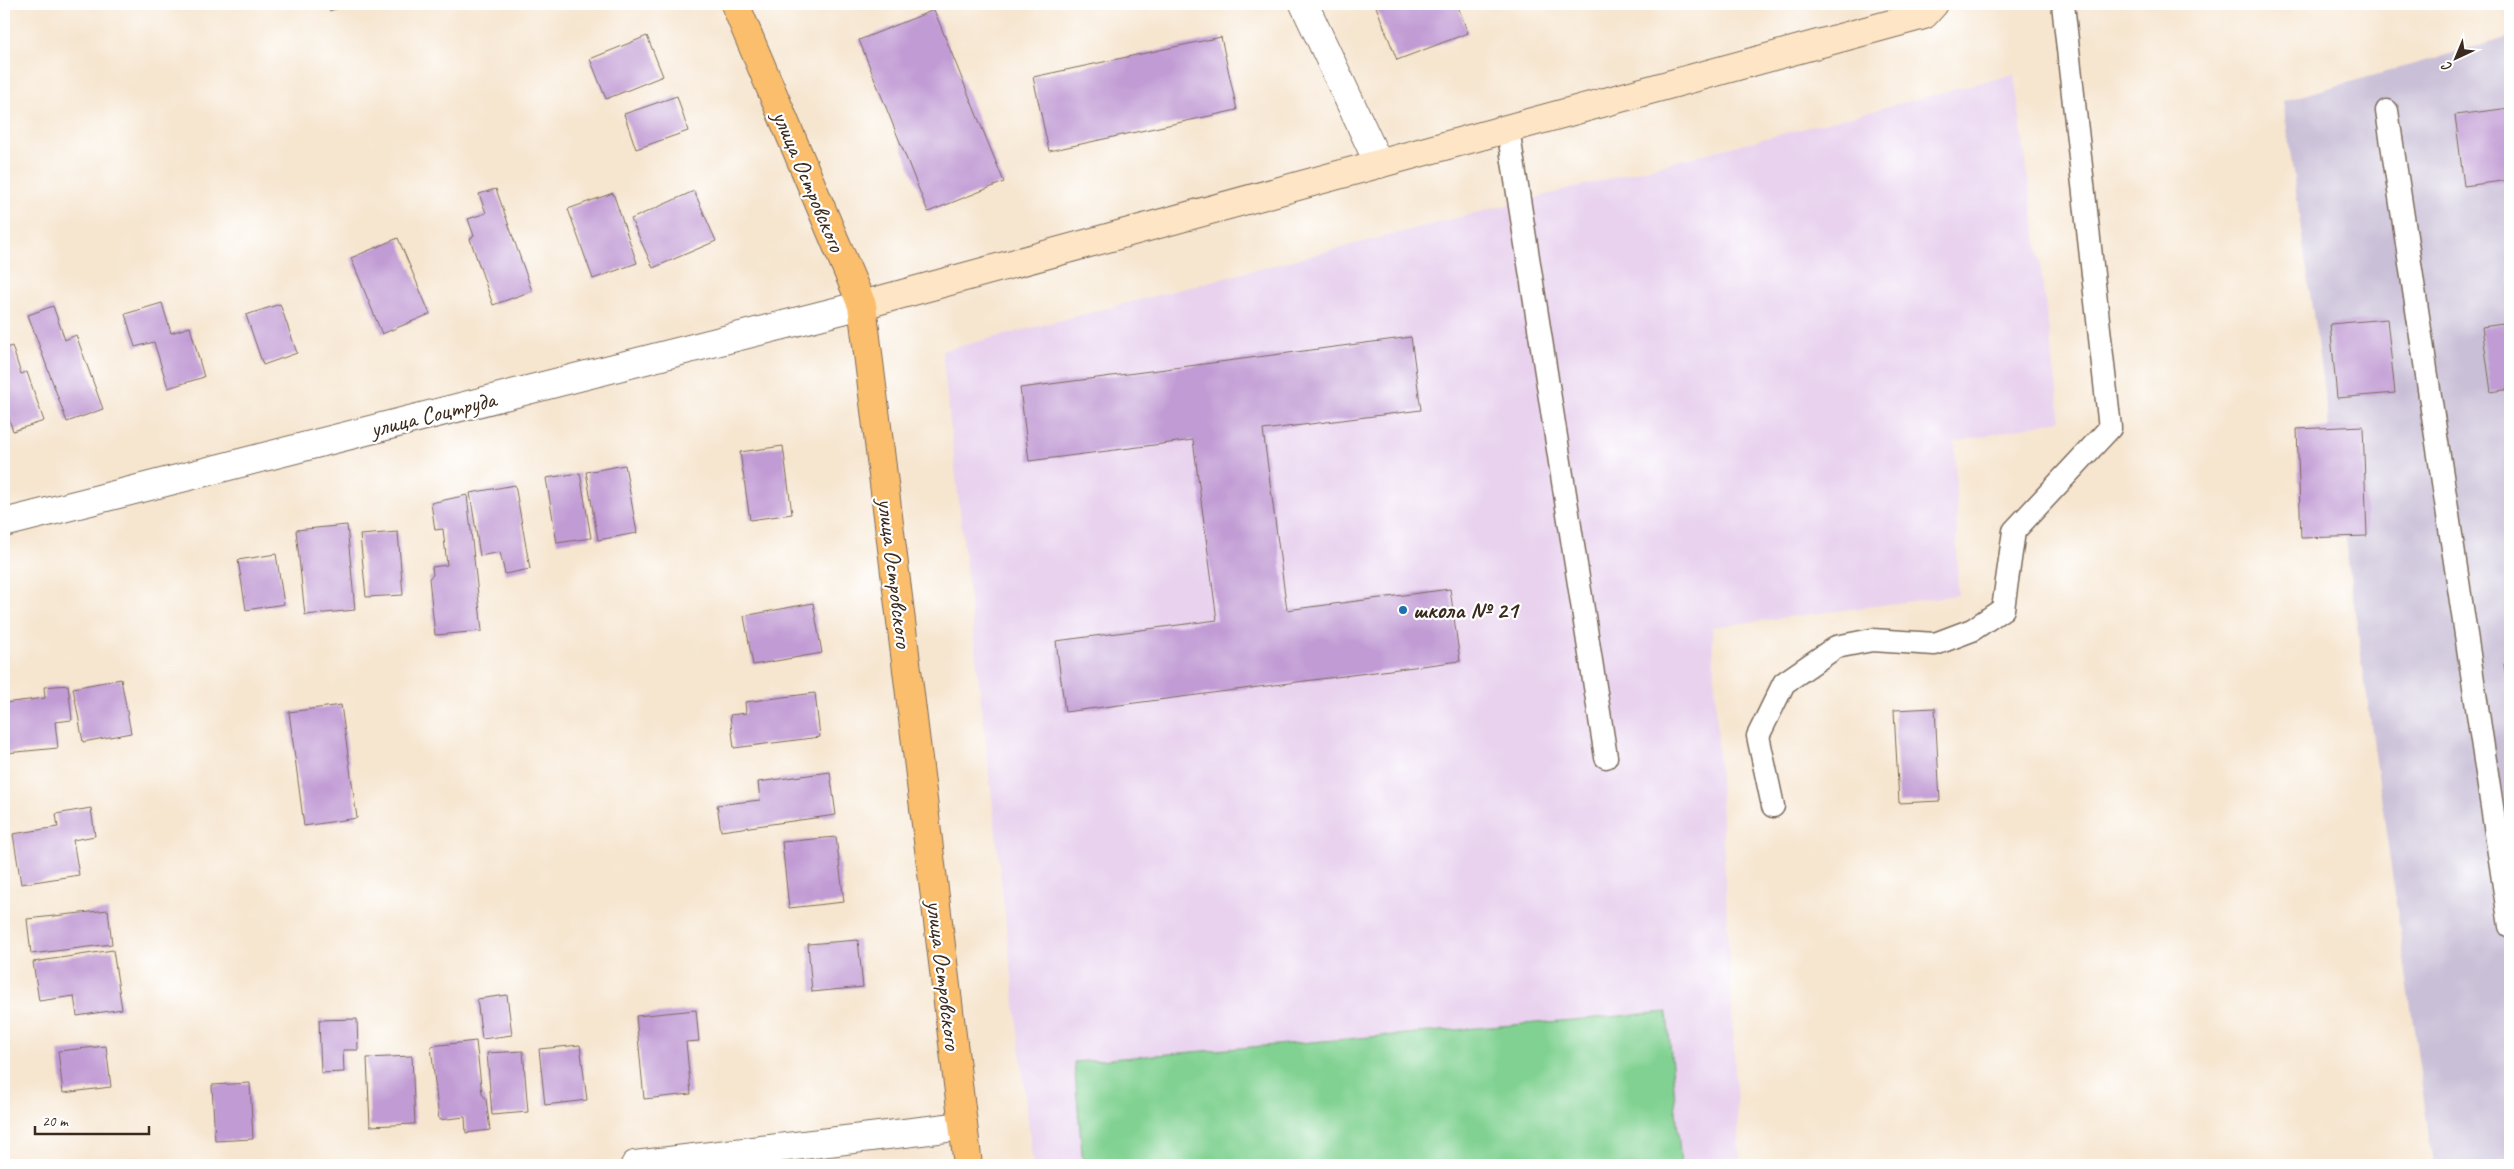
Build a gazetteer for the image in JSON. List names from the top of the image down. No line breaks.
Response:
{"streets":{"main road":["улица Островского"],"street":["улица Соцтруда"]},"crossings":[["улица Островского","улица Соцтруда"]],"places":["школа № 21"],"scale_bar":"20 m","north":"bottom left"}
